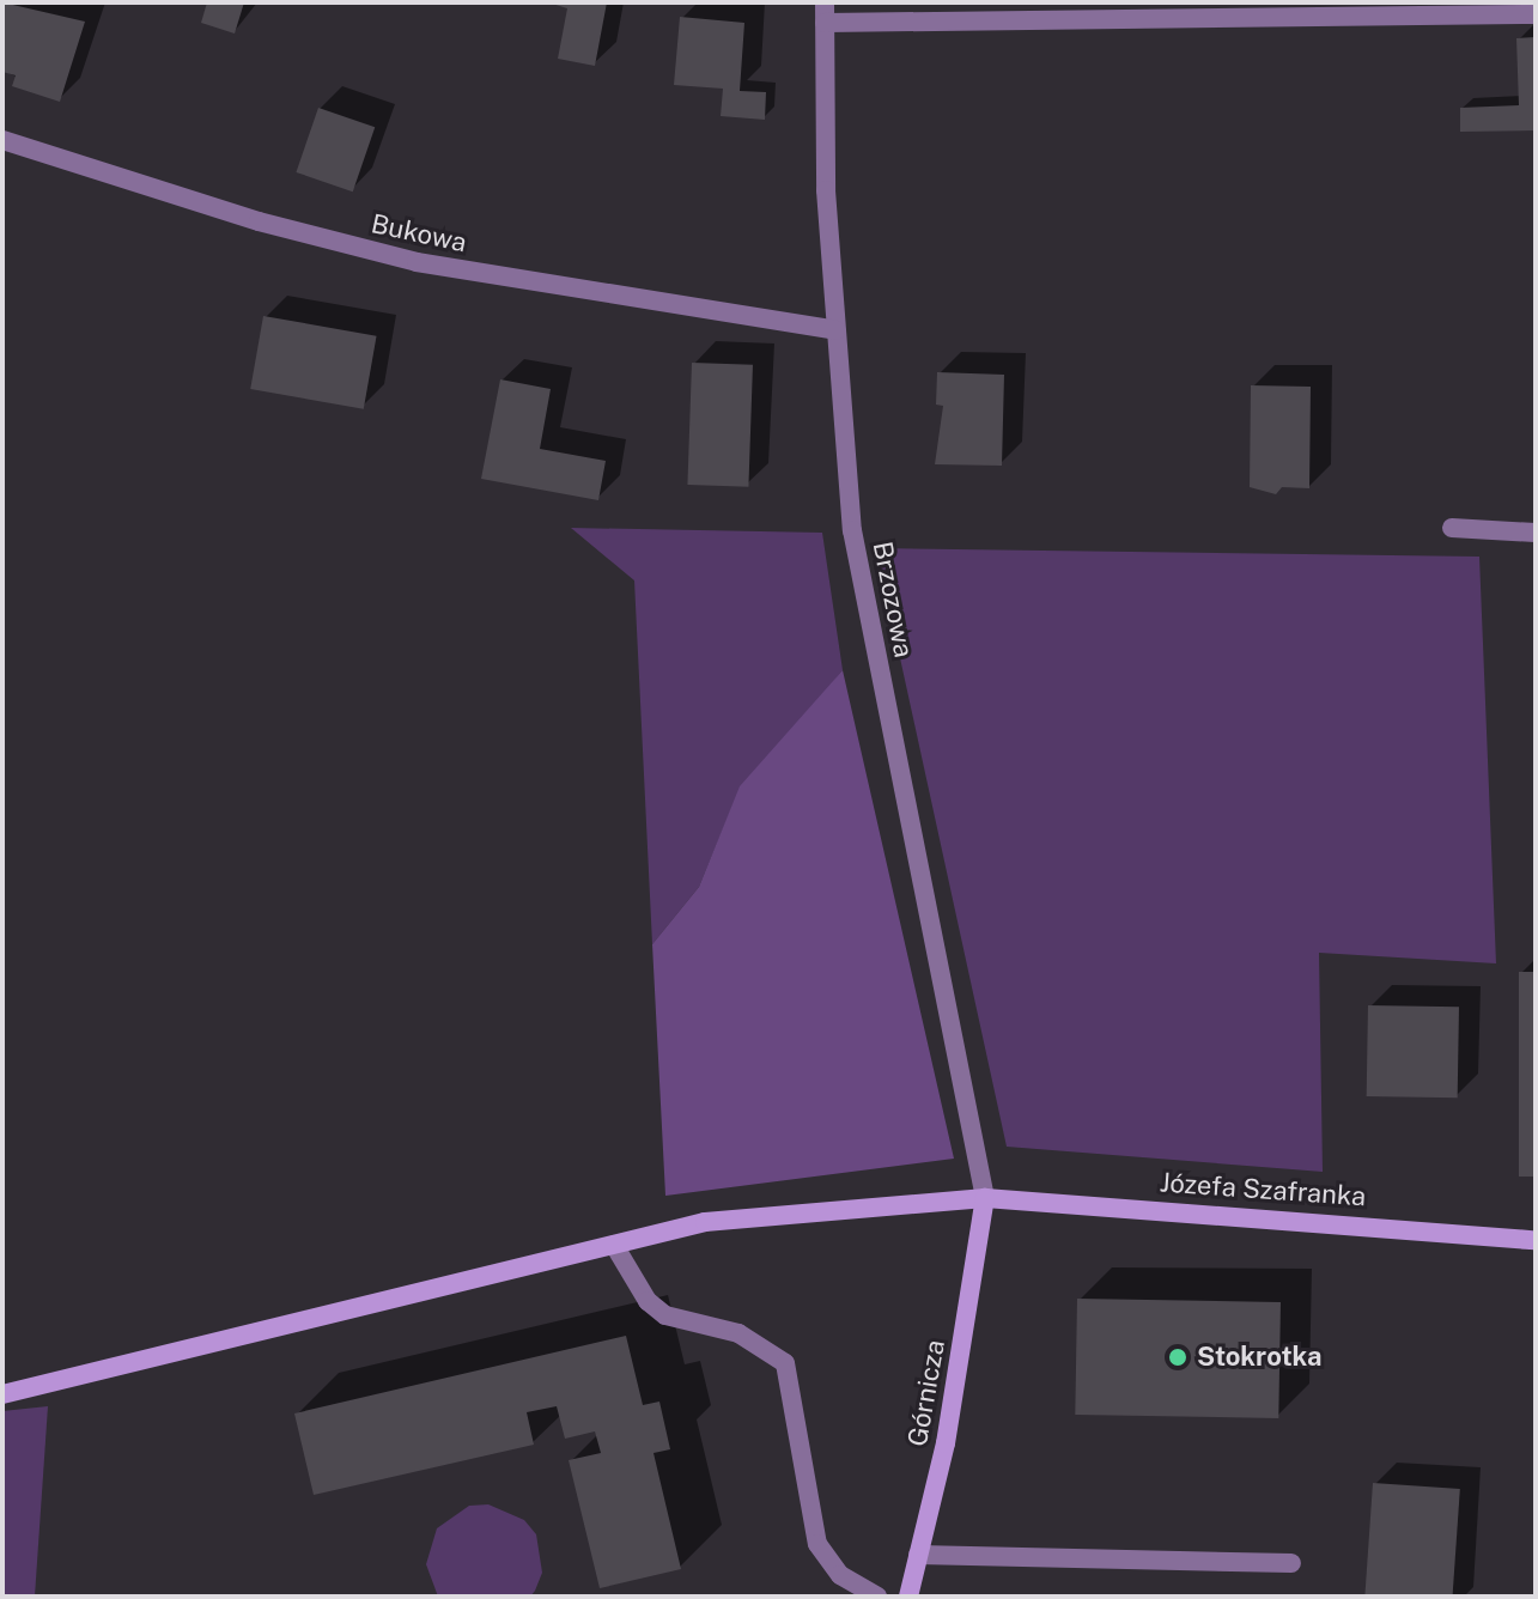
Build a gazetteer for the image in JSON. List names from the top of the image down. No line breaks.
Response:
{"streets":{"street":["Bukowa","Brzozowa","Józefa Szafranka","Górnicza"]},"crossings":[["Bukowa","Brzozowa"],["Brzozowa","Józefa Szafranka"],["Brzozowa","Górnicza"],["Józefa Szafranka","Górnicza"]],"places":["Stokrotka"]}
